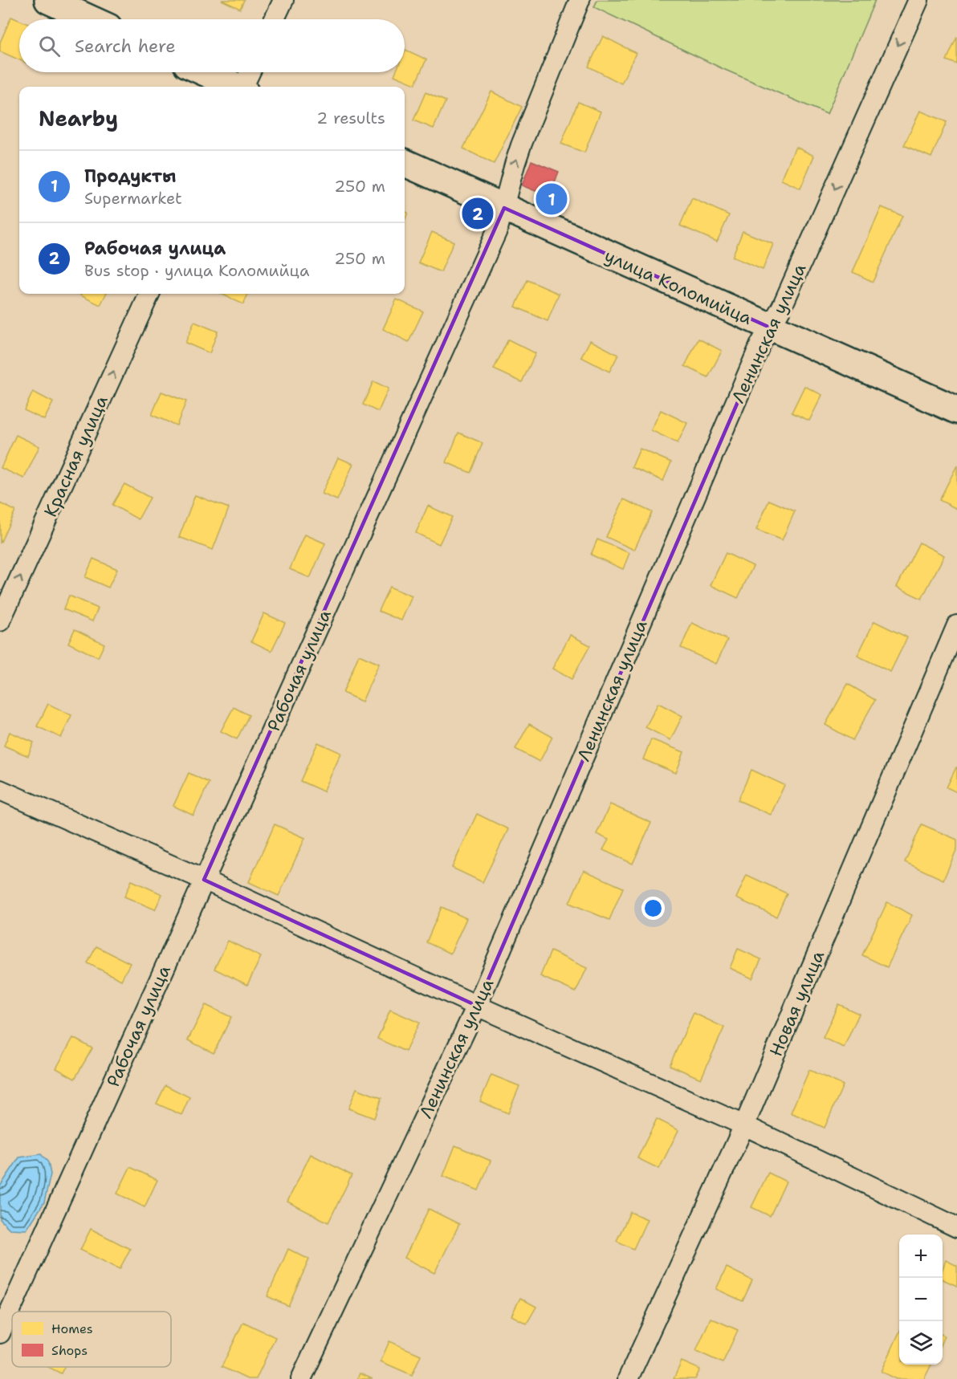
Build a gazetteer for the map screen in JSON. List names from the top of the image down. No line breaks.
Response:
{"streets":{"main road":["улица Коломийца"],"street":["Ленинская улица","Красная улица","Рабочая улица","Новая улица"]},"crossings":[["улица Коломийца","Ленинская улица"],["улица Коломийца","Рабочая улица"]],"one_way":["Красная улица"],"legend":["Homes","Shops"],"page":{"search":"Search here","heading":["Nearby","2 results"],"list":[{"mark":"1","name":"Продукты","note":"Supermarket","value":"250 m"},{"mark":"2","name":"Рабочая улица","note":"Bus stop · улица Коломийца","value":"250 m"}],"pins":["1","2"],"map_buttons":["+","−"]}}
